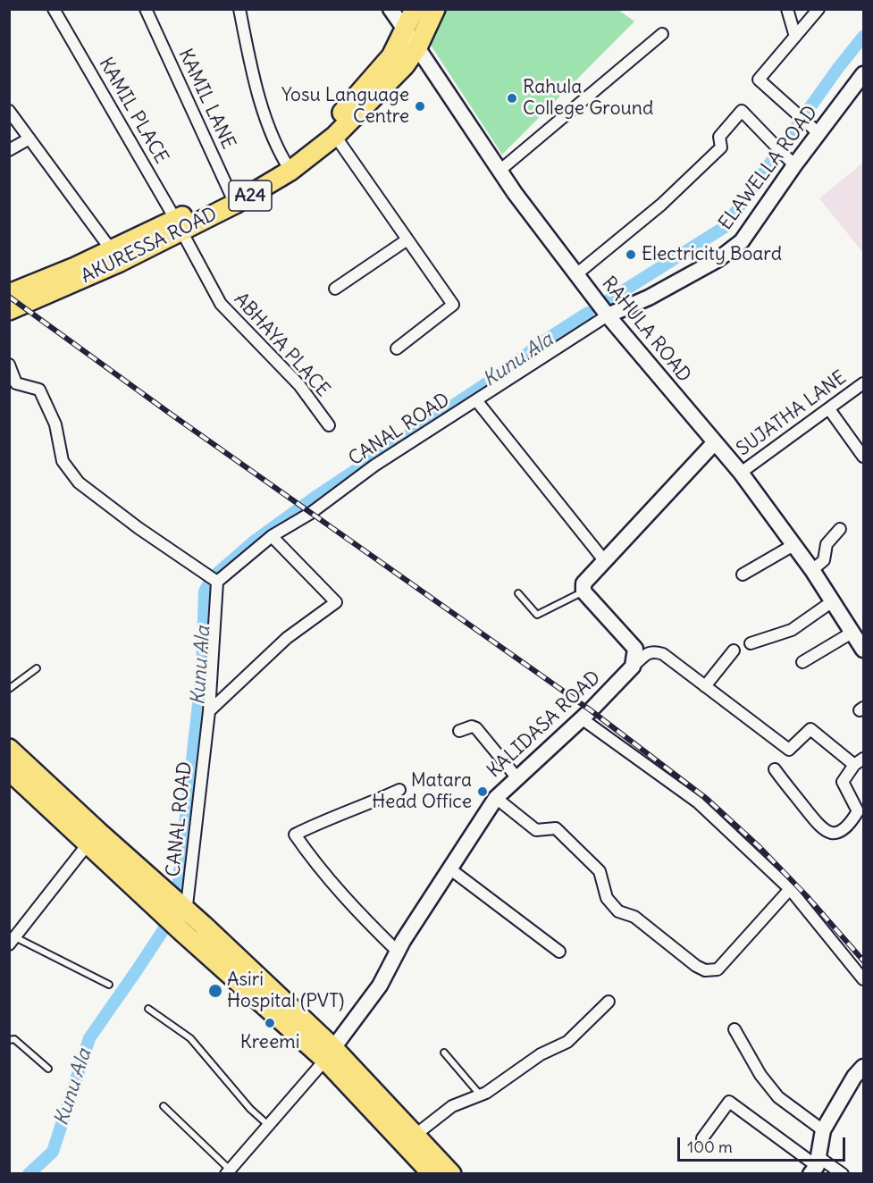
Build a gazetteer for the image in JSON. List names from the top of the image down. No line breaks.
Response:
{"streets":{"highway":["A24","AKURESSA ROAD"],"street":["KAMIL LANE","KAMIL PLACE","ELAWELLA ROAD","RAHULA ROAD","ABHAYA PLACE","SUJATHA LANE","CANAL ROAD","KALIDASA ROAD"]},"crossings":[["KAMIL LANE","AKURESSA ROAD"],["KAMIL PLACE","AKURESSA ROAD"],["KAMIL PLACE","ABHAYA PLACE"],["ELAWELLA ROAD","RAHULA ROAD"],["ELAWELLA ROAD","CANAL ROAD"],["AKURESSA ROAD","RAHULA ROAD"],["AKURESSA ROAD","ABHAYA PLACE"],["RAHULA ROAD","SUJATHA LANE"],["RAHULA ROAD","CANAL ROAD"]],"water":["Kunu Ala"],"places":["Rahula College Ground","Yosu Language Centre","Electricity Board","Matara Head Office","Asiri Hospital (PVT)","Kreemi"],"scale_bar":"100 m"}
